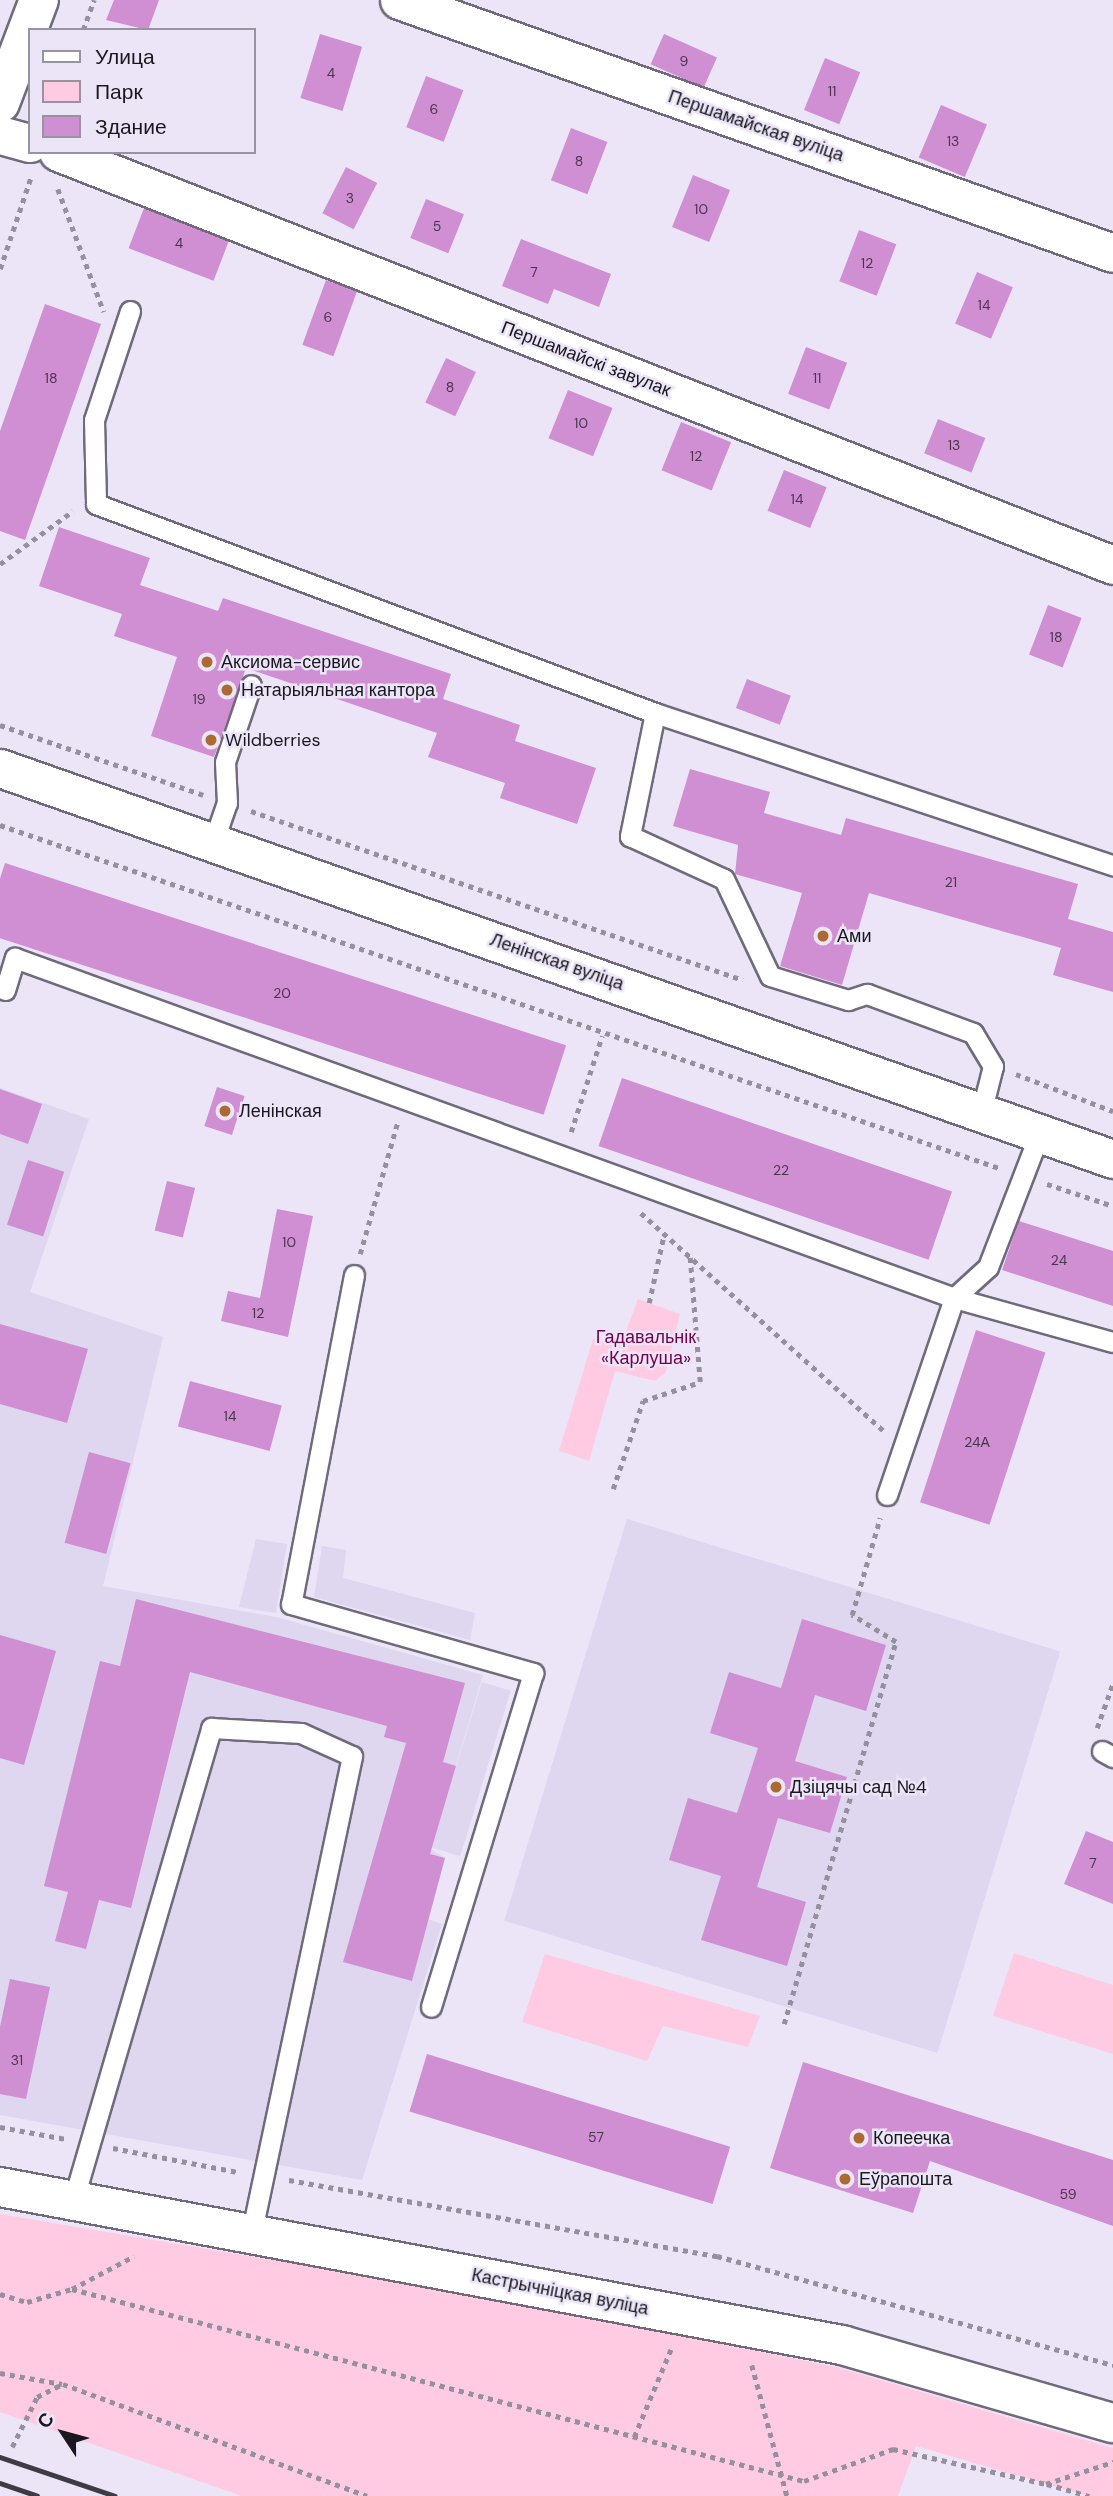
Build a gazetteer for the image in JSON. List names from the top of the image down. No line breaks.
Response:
{"streets":{"main road":["Кастрычніцкая вуліца"],"street":["Першамайская вуліца","Першамайскі завулак","Ленінская вуліца"]},"parks":["Гадавальнік «Карлуша»"],"places":["Аксиома-сервис","Натарыяльная кантора","Wildberries","Ами","Ленінская","Дзіцячы сад №4","Копеечка","Еўрапошта"],"house_numbers":["9","4","11","6","13","8","3","10","5","4","12","7","14","6","18","11","8","10","13","12","14","18","19","21","20","22","10","24","12","14","24А","7","31","57","59"],"legend":["Улица","Парк","Здание"],"north":"top left"}
